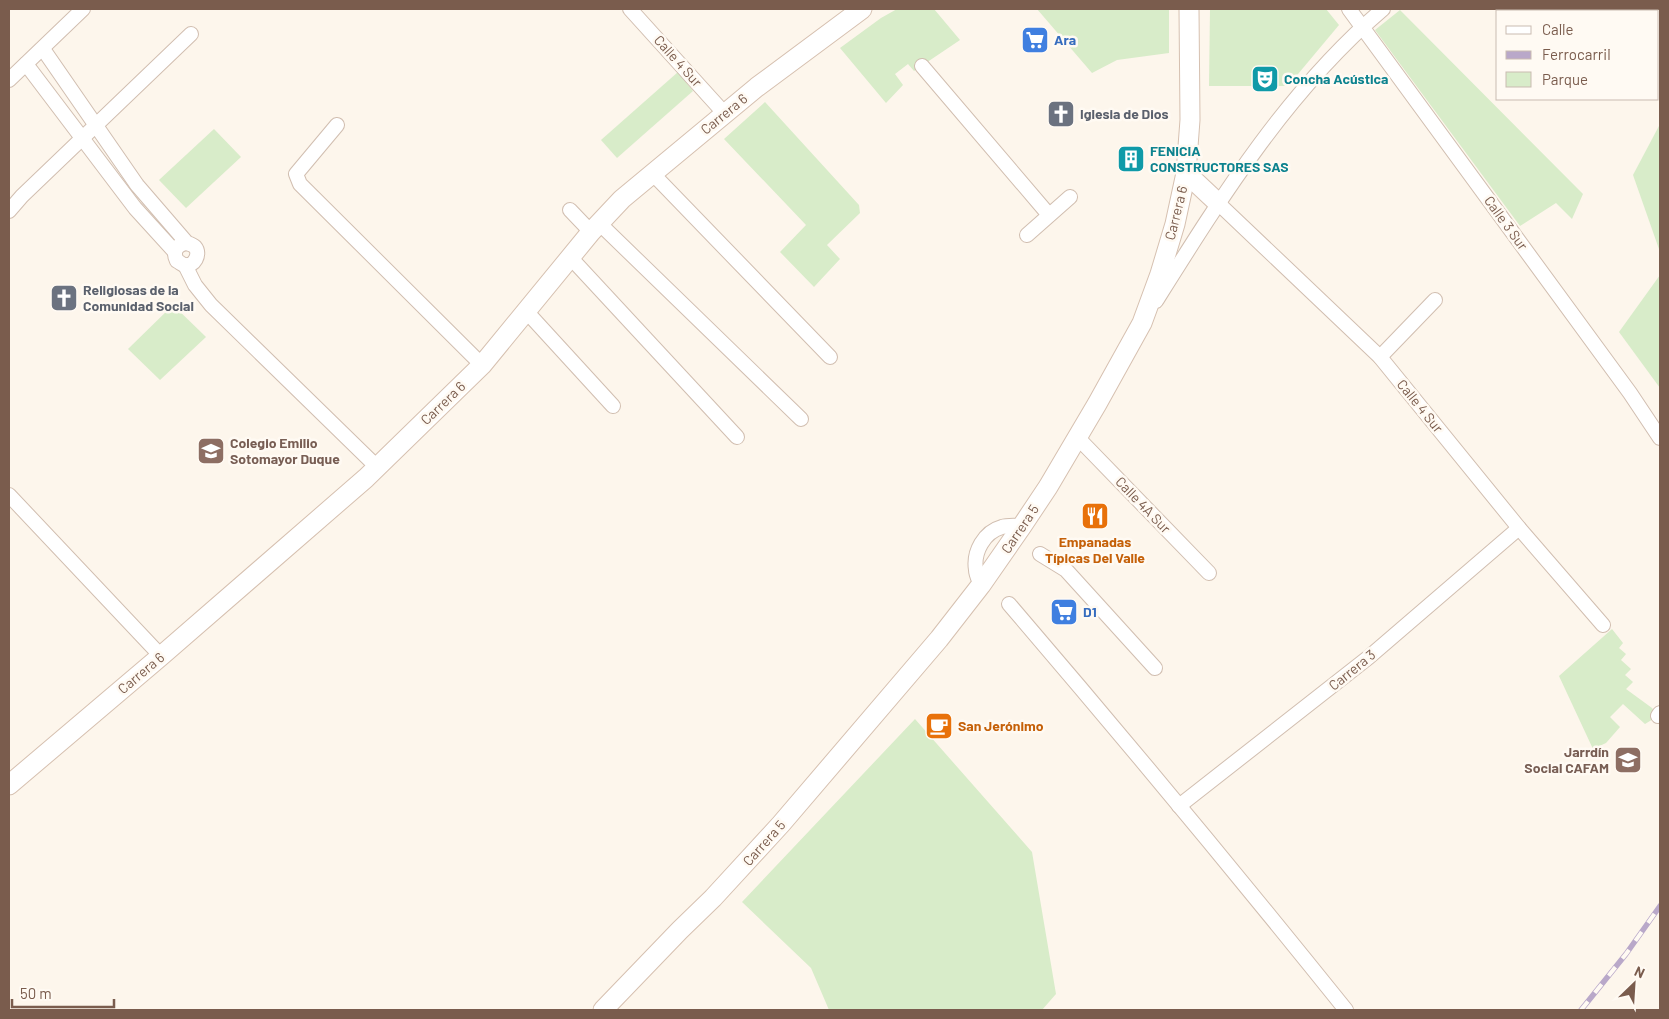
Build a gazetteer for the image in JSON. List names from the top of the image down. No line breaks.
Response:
{"streets":{"main road":["Carrera 6","Carrera 5"],"street":["Calle 4 Sur","Calle 3 Sur","Calle 4A Sur","Carrera 3"]},"crossings":[["Calle 4 Sur","Carrera 6"],["Calle 4 Sur","Carrera 5"],["Calle 4 Sur","Carrera 3"],["Carrera 6","Carrera 5"],["Calle 3 Sur","Carrera 5"],["Calle 4A Sur","Carrera 5"]],"places":{"supermarket":["Ara","D1"],"theatre":["Concha Acústica"],"church":["Iglesia de Dios","Religiosas de la Comunidad Social"],"building":["FENICIA CONSTRUCTORES SAS"],"school or university":["Colegio Emilio Sotomayor Duque","Jarrdín Social CAFAM"],"restaurant":["Empanadas Típicas Del Valle"],"cafe":["San Jerónimo"]},"legend":["Calle","Ferrocarril","Parque"],"scale_bar":"50 m","north":"top right"}
